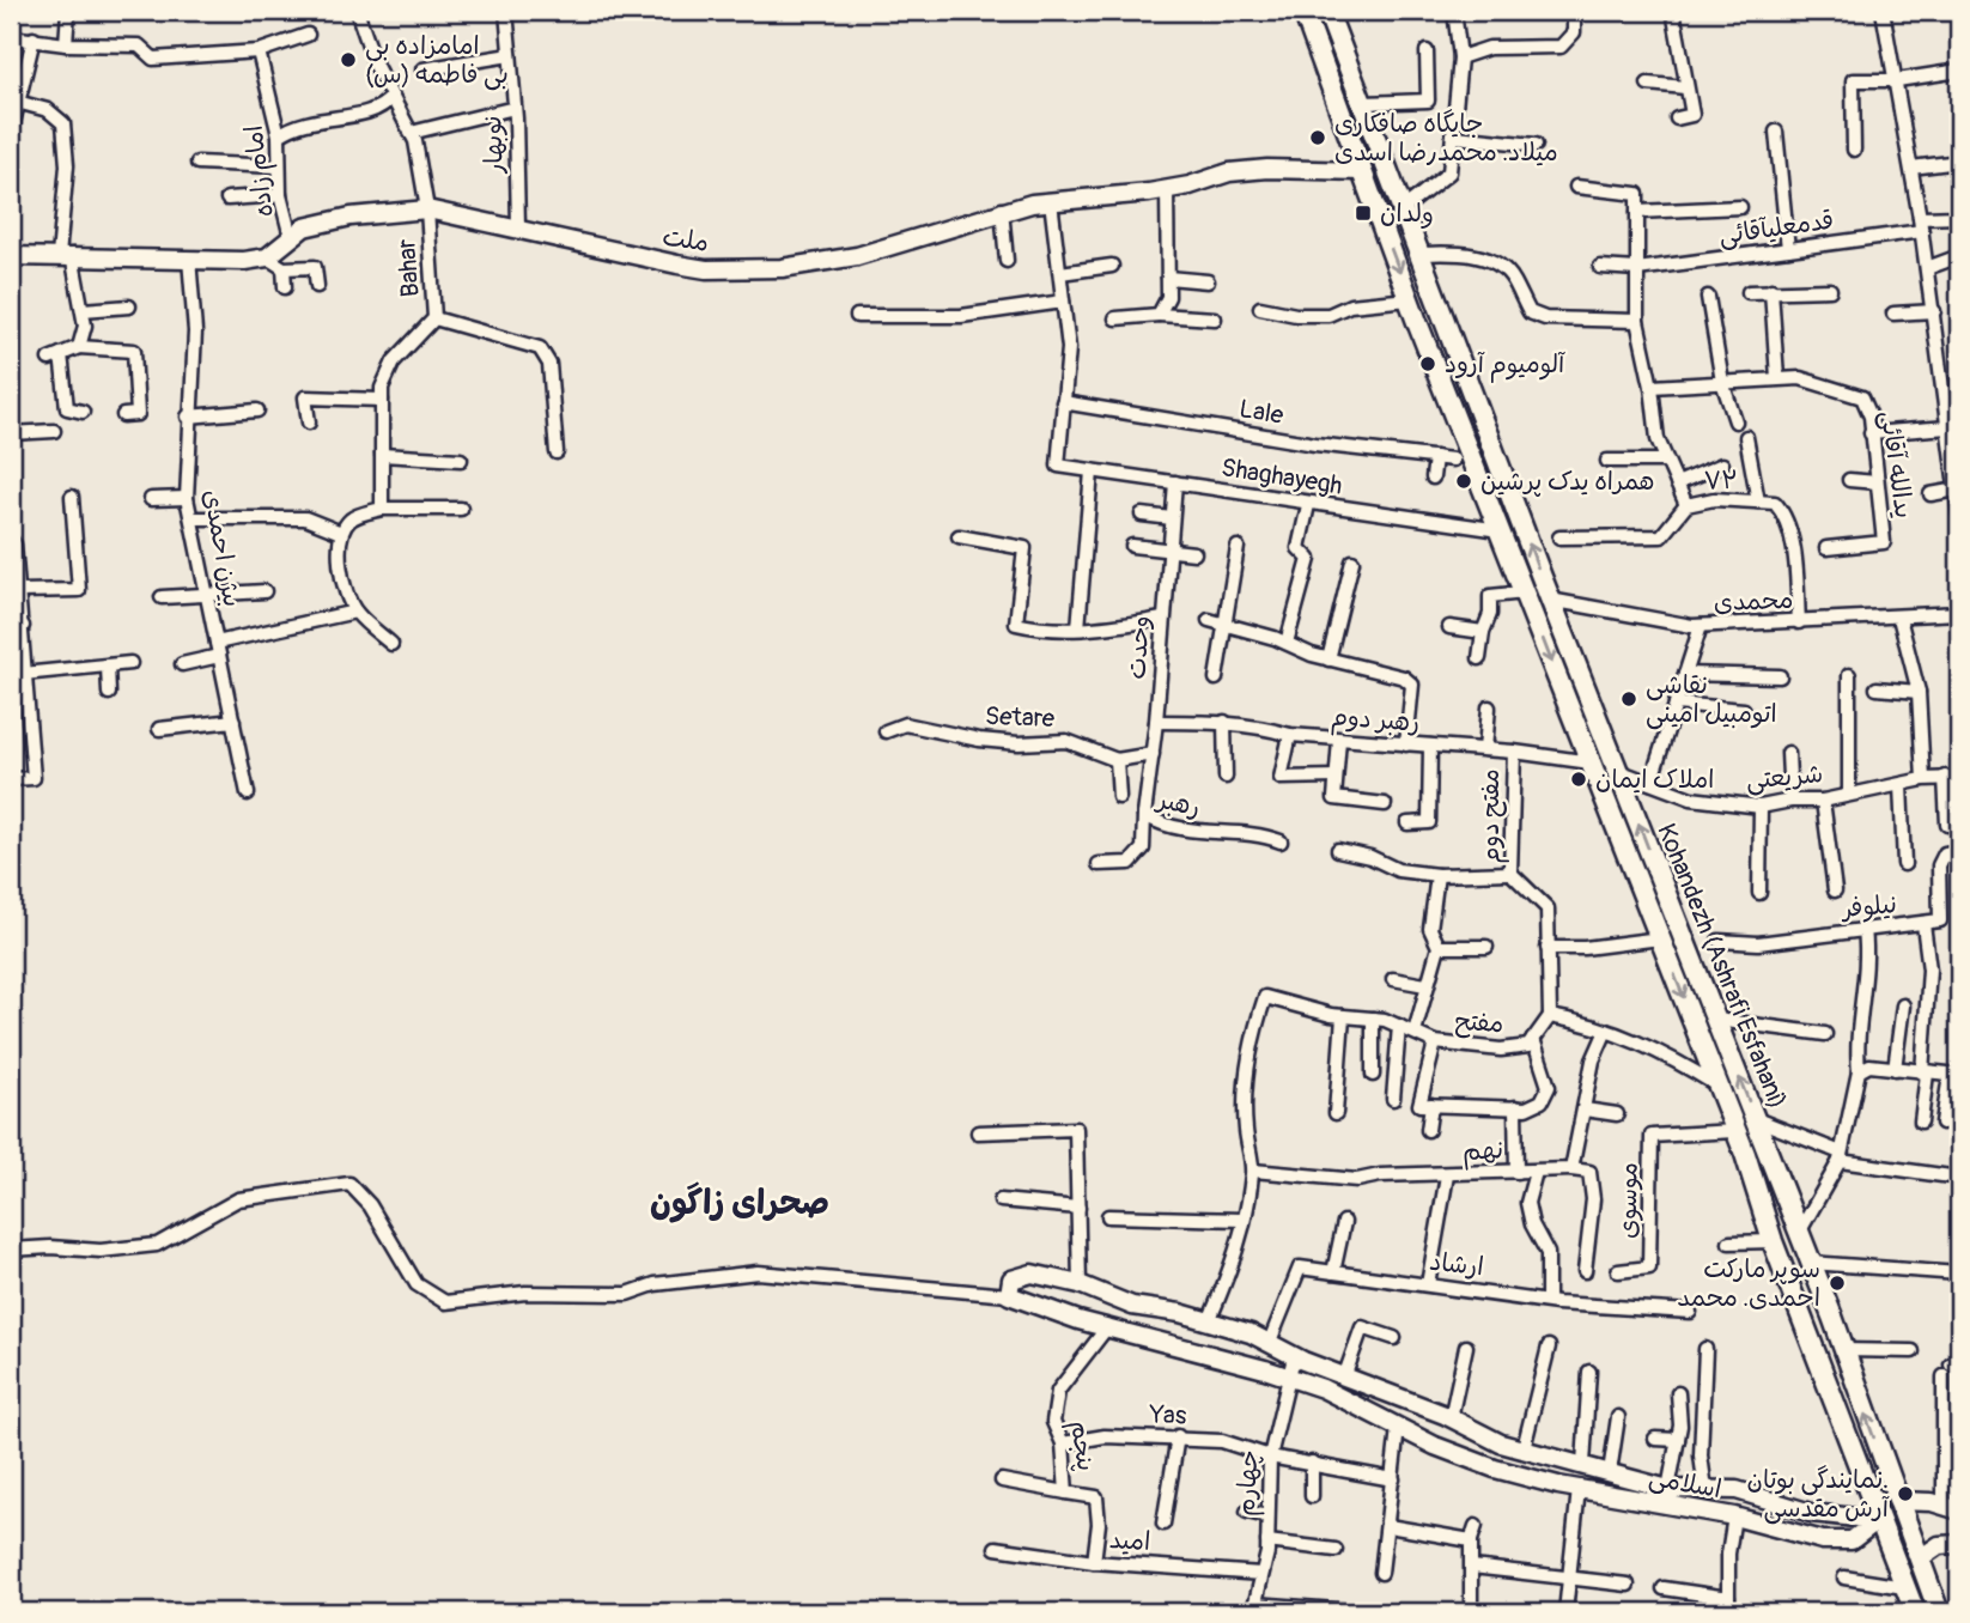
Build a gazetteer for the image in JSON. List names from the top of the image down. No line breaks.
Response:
{"streets":{"main road":["Kohandezh (Ashrafi Esfahani)"],"street":["نوبهار","امام زاده","قدمعلیآقائی","ملت","Bahar","Lale","یدالله آقائی","Shaghayegh","۷۲","بیژن احمدی","محمدی","وحدت","Setare","رهبر دوم","شریعتی","رهبر","مفتح دوم","نیلوفر","مفتح","نهم","موسوی","ارشاد","Yas","پنجم","چهارم","اسلامی","امید"]},"crossings":[["نوبهار","ملت"],["امام زاده","ملت"],["ملت","Bahar"],["ملت","Kohandezh (Ashrafi Esfahani)"],["Lale","Shaghayegh"],["Shaghayegh","وحدت"],["Shaghayegh","Kohandezh (Ashrafi Esfahani)"],["۷۲","محمدی"],["محمدی","Kohandezh (Ashrafi Esfahani)"],["وحدت","رهبر دوم"],["وحدت","رهبر"],["رهبر دوم","مفتح دوم"],["رهبر دوم","Kohandezh (Ashrafi Esfahani)"],["شریعتی","Kohandezh (Ashrafi Esfahani)"],["مفتح دوم","مفتح"],["Kohandezh (Ashrafi Esfahani)","موسوی"],["Kohandezh (Ashrafi Esfahani)","اسلامی"],["مفتح","نهم"],["ارشاد","اسلامی"],["Yas","پنجم"],["Yas","چهارم"],["پنجم","اسلامی"],["پنجم","امید"],["چهارم","اسلامی"],["چهارم","امید"]],"districts":["صحرای زاگون"],"places":{"other":["امامزاده بی بی فاطمه (س)","جایگاه صافکاری میلاد. محمدرضا اسدی","آلومیوم آرود","همراه یدک پرشین","نقاشی اتومبیل امینی","املاک ایمان","سوپر مارکت احمدی. محمد","نمایندگی بوتان. آرش مقدسی"],"transit":["ولدان"]}}
